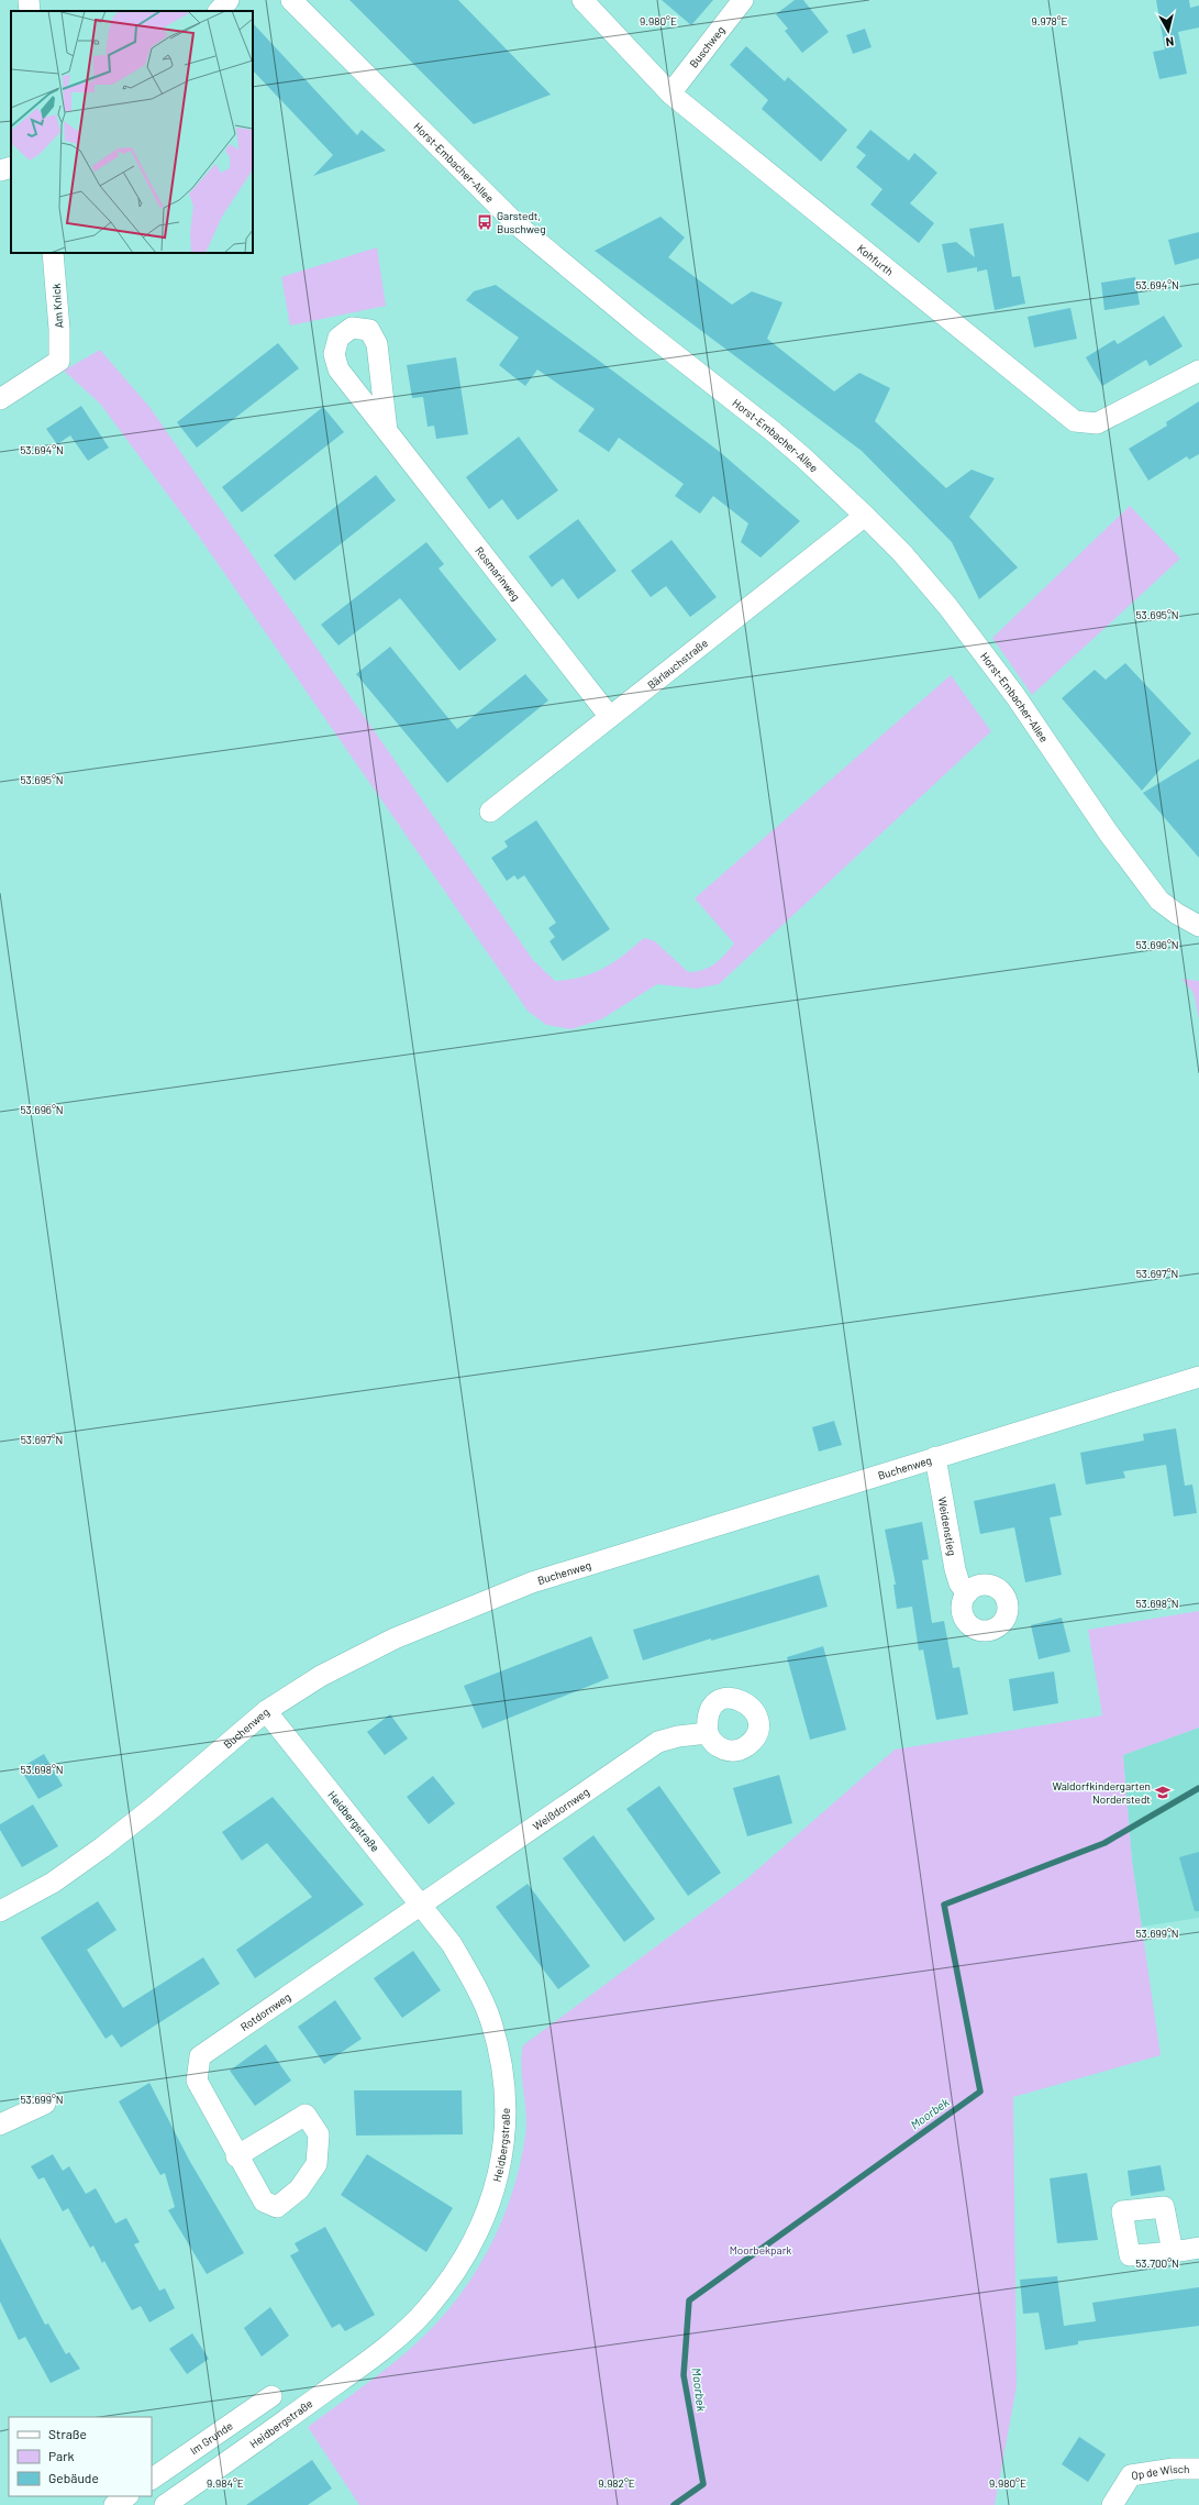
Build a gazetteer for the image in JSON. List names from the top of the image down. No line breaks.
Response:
{"streets":{"street":["Buschweg","Horst-Embacher-Allee","Kohfurth","Am Knick","Rosmarinweg","Bärlauchstraße","Buchenweg","Weidenstieg","Weißdornweg","Heidbergstraße","Rotdornweg","Im Grunde","Op de Wisch"]},"crossings":[["Buschweg","Kohfurth"],["Horst-Embacher-Allee","Bärlauchstraße"],["Rosmarinweg","Bärlauchstraße"],["Buchenweg","Weidenstieg"],["Buchenweg","Heidbergstraße"],["Weißdornweg","Heidbergstraße"],["Weißdornweg","Rotdornweg"],["Heidbergstraße","Rotdornweg"]],"water":["Moorbek"],"parks":["Moorbekpark"],"places":{"bus stop":["Garstedt, Buschweg"],"school or university":["Waldorfkindergarten Norderstedt"]},"legend":["Straße","Park","Gebäude"],"north":"bottom","coordinates":["9.980°E","9.978°E","53.694°N","53.695°N","53.696°N","53.697°N","53.698°N","53.699°N","53.700°N","9.984°E","9.982°E"]}
